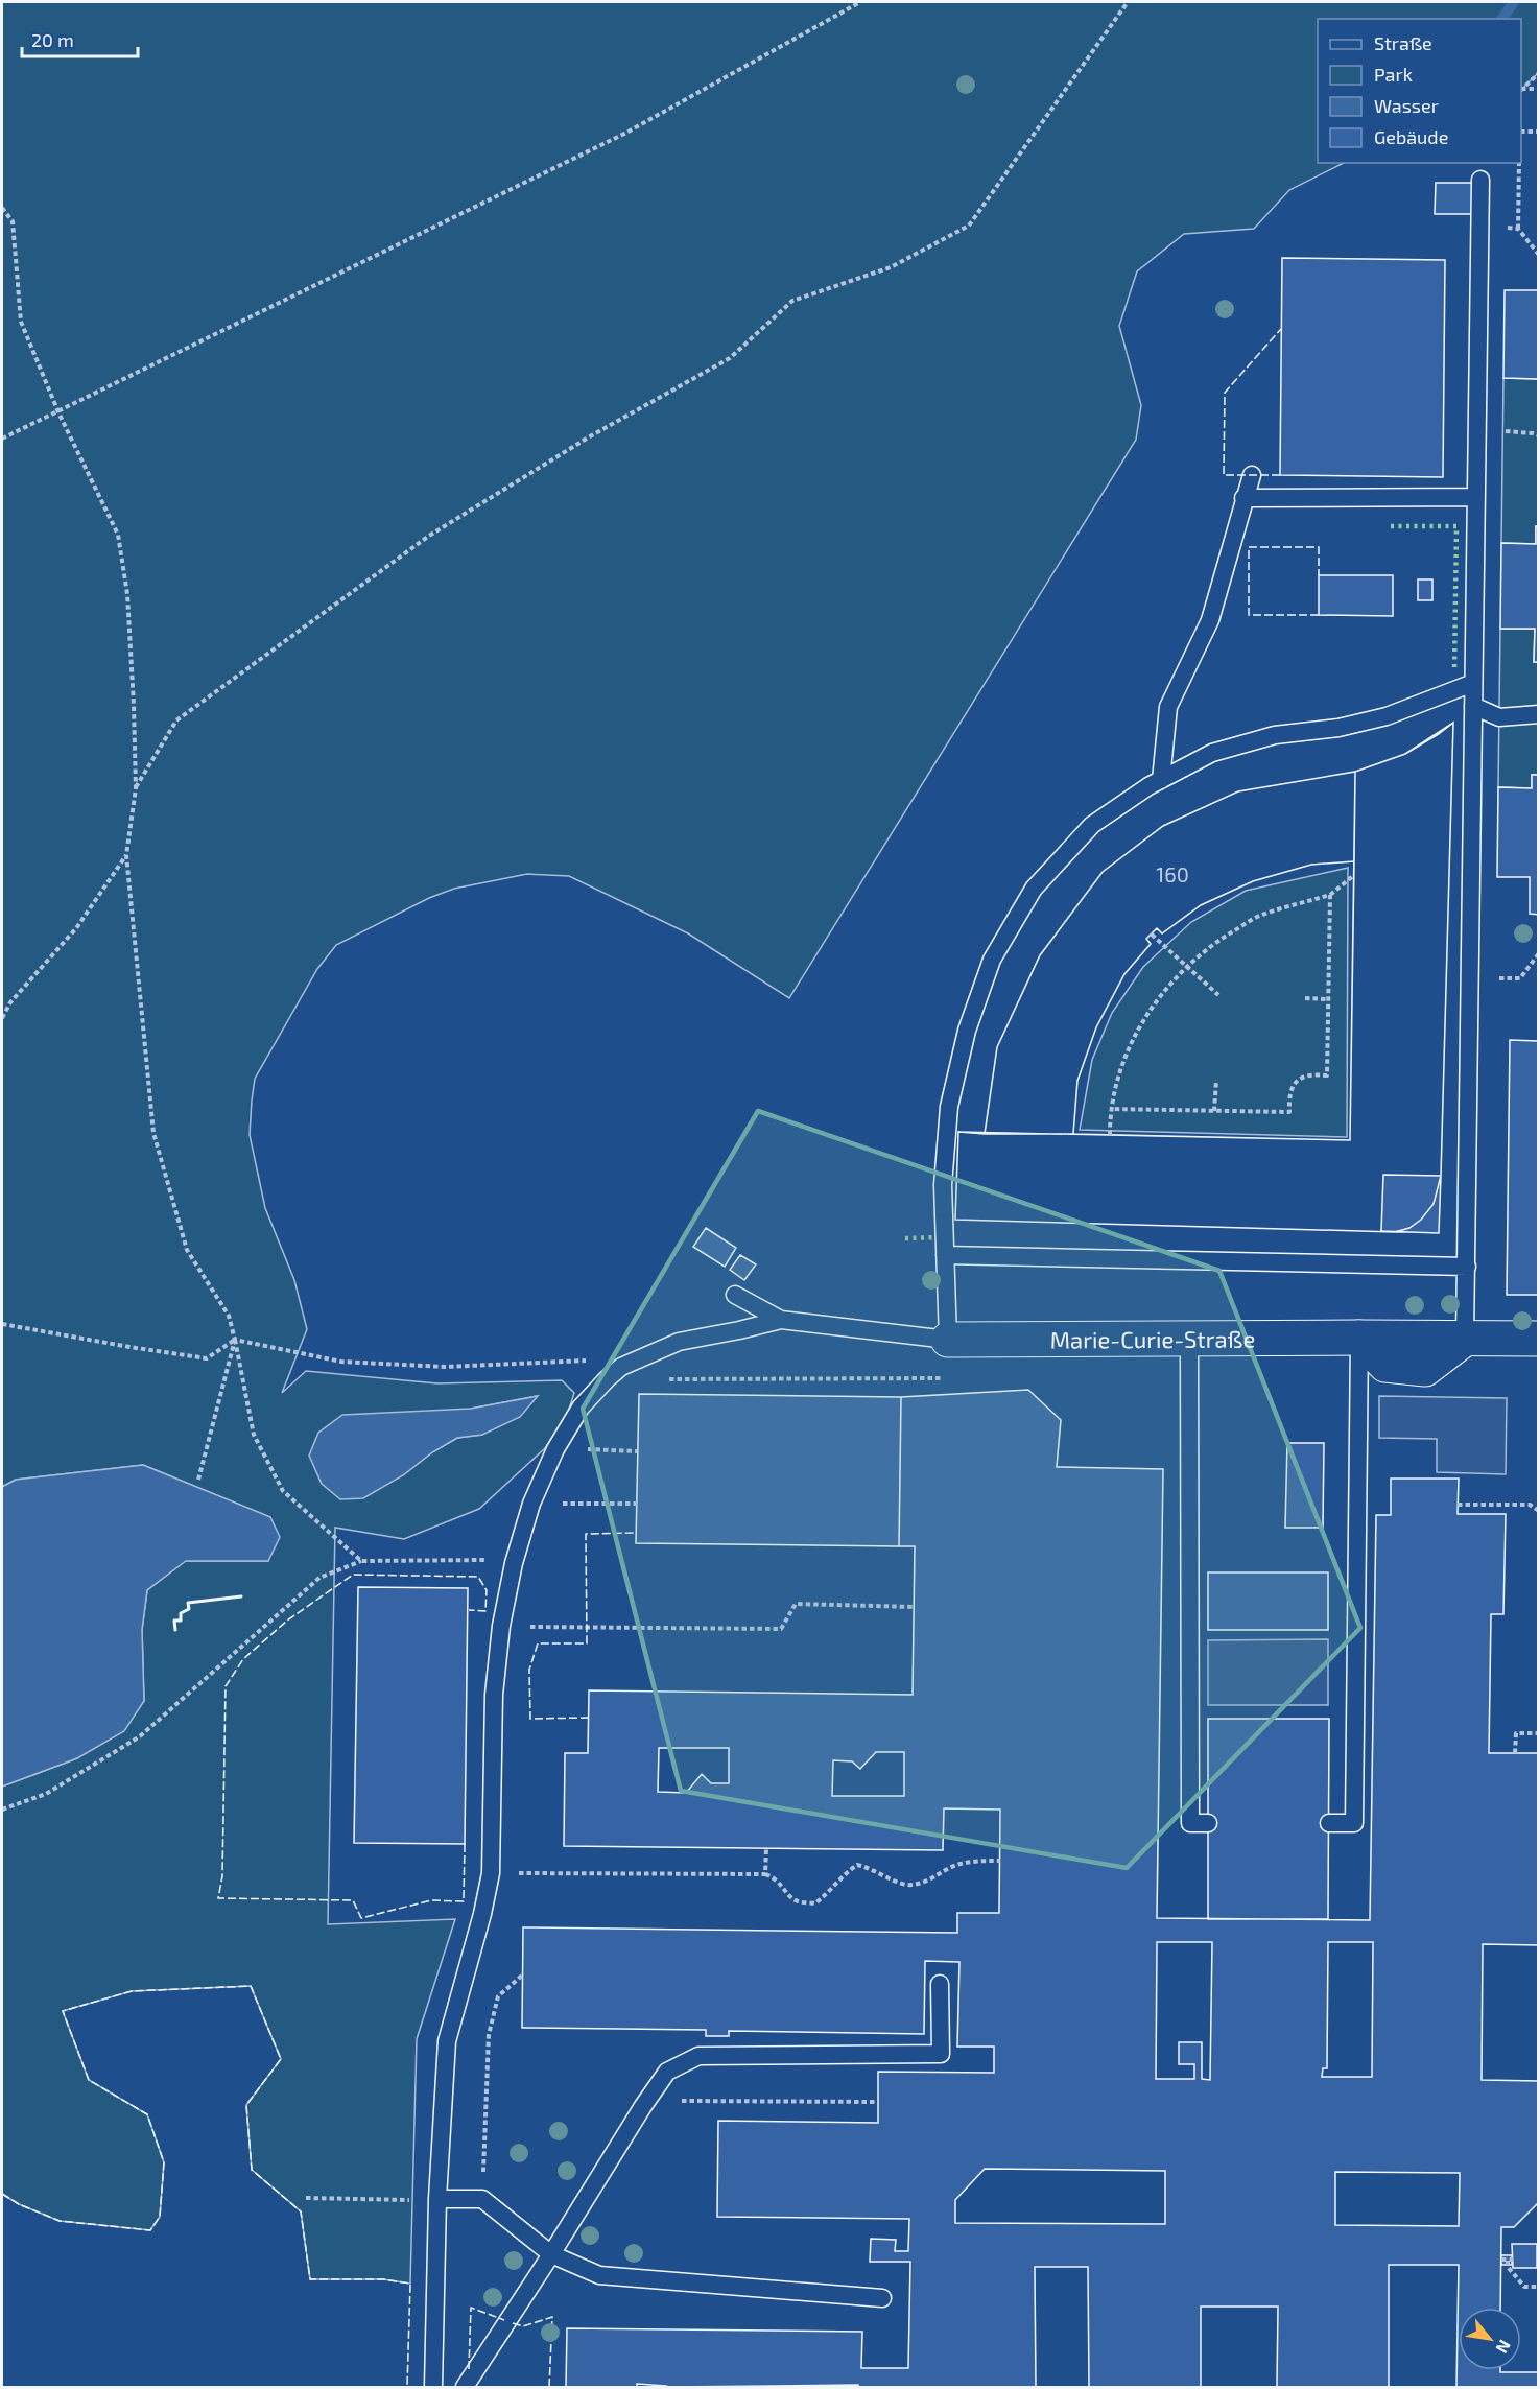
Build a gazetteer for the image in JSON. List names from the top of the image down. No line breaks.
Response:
{"streets":{"street":["Marie-Curie-Straße"]},"house_numbers":["160"],"legend":["Straße","Park","Wasser","Gebäude"],"scale_bar":"20 m","north":"bottom right"}
